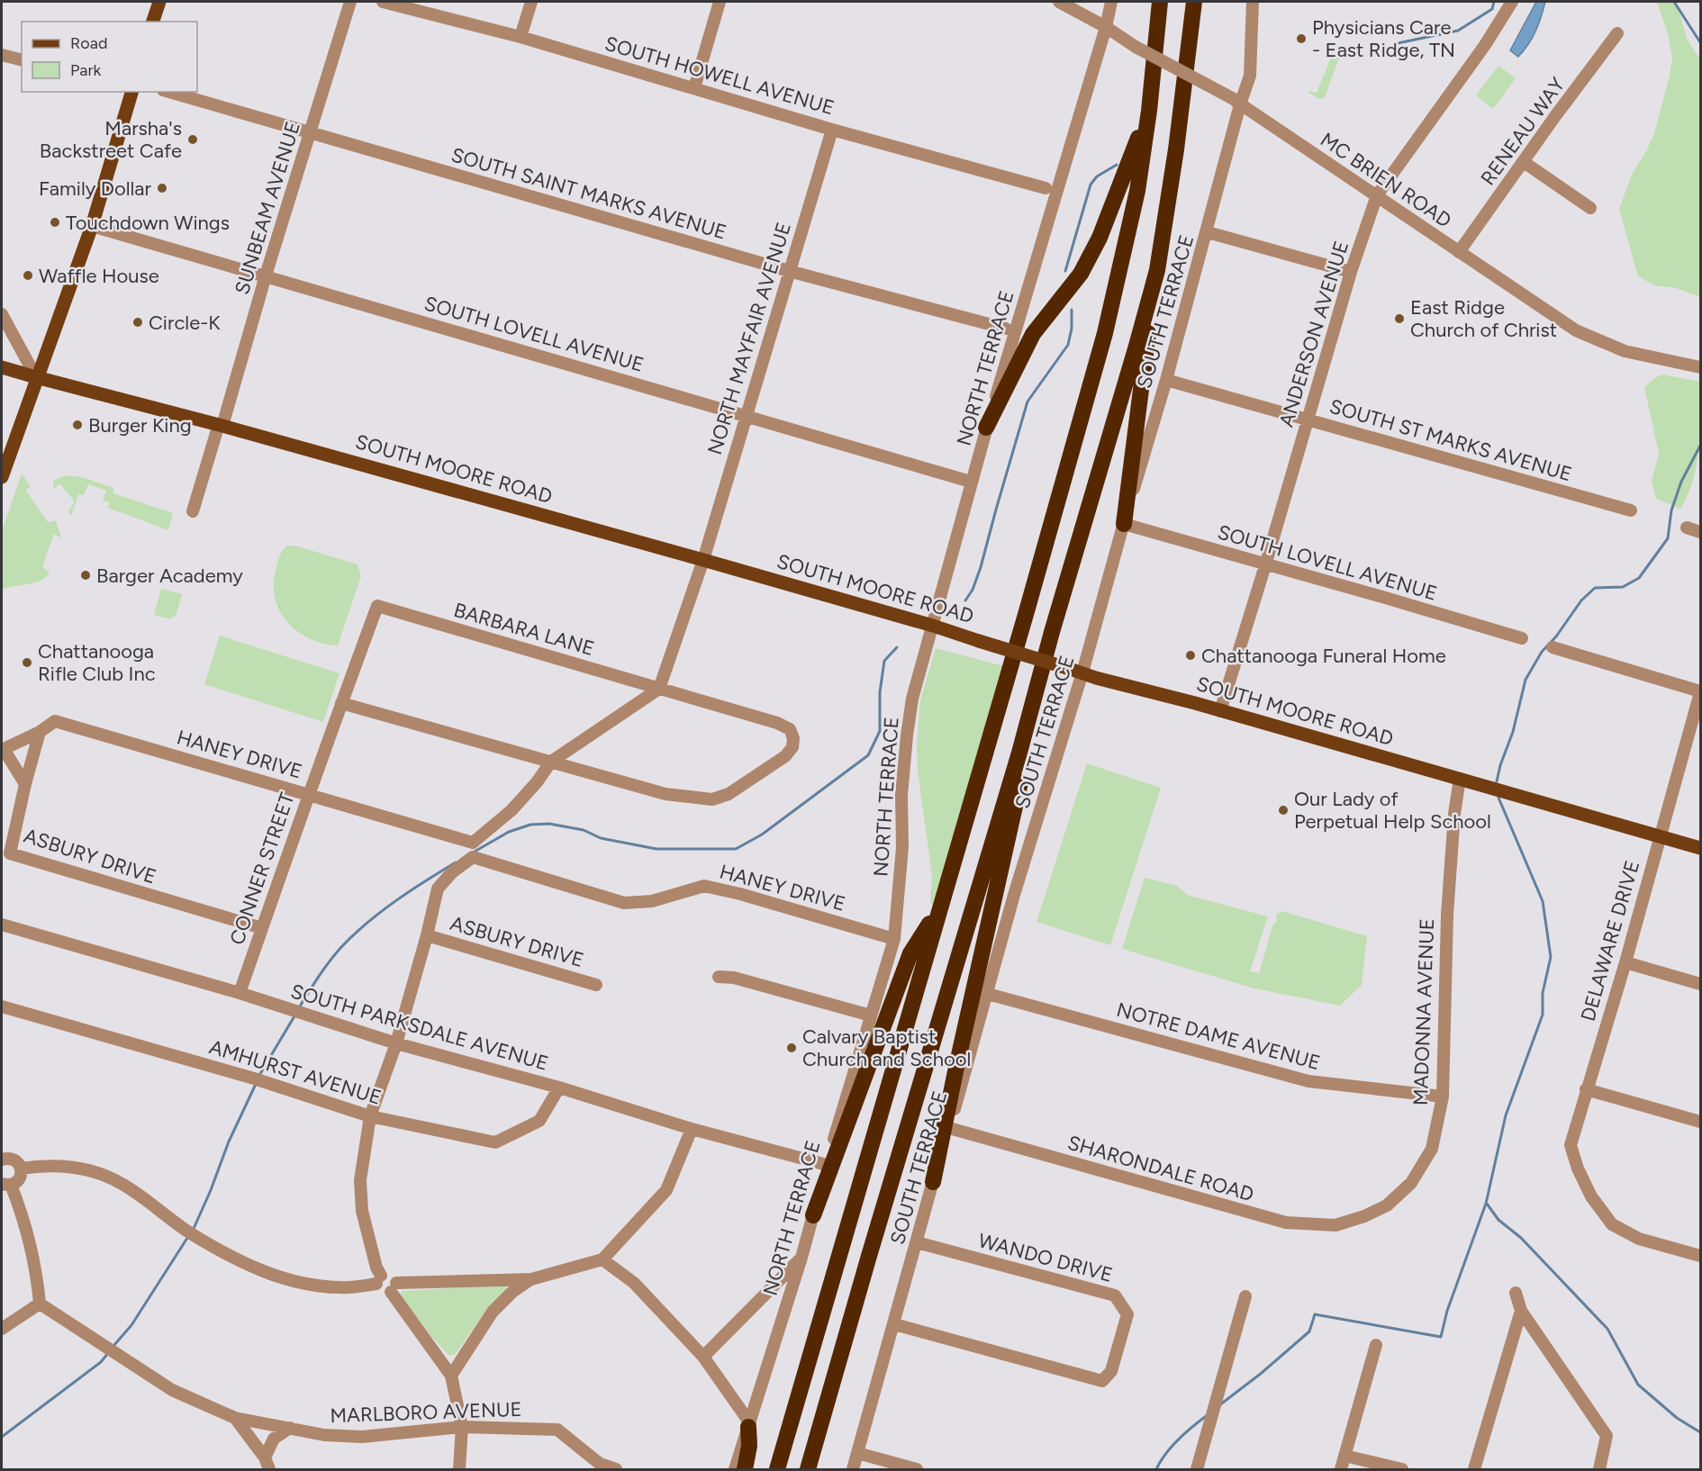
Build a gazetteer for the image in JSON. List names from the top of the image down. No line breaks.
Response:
{"streets":{"main road":["SOUTH MOORE ROAD"],"street":["SOUTH HOWELL AVENUE","RENEAU WAY","MC BRIEN ROAD","SOUTH SAINT MARKS AVENUE","SUNBEAM AVENUE","SOUTH TERRACE","SOUTH LOVELL AVENUE","ANDERSON AVENUE","NORTH MAYFAIR AVENUE","NORTH TERRACE","SOUTH ST MARKS AVENUE","BARBARA LANE","HANEY DRIVE","ASBURY DRIVE","CONNER STREET","DELAWARE DRIVE","MADONNA AVENUE","SOUTH PARKSDALE AVENUE","NOTRE DAME AVENUE","AMHURST AVENUE","SHARONDALE ROAD","WANDO DRIVE","MARLBORO AVENUE"]},"crossings":[["SOUTH HOWELL AVENUE","NORTH MAYFAIR AVENUE"],["RENEAU WAY","MC BRIEN ROAD"],["MC BRIEN ROAD","SOUTH TERRACE"],["MC BRIEN ROAD","ANDERSON AVENUE"],["MC BRIEN ROAD","NORTH TERRACE"],["SOUTH SAINT MARKS AVENUE","SUNBEAM AVENUE"],["SOUTH SAINT MARKS AVENUE","NORTH MAYFAIR AVENUE"],["SUNBEAM AVENUE","SOUTH LOVELL AVENUE"],["SUNBEAM AVENUE","SOUTH MOORE ROAD"],["SOUTH TERRACE","SOUTH LOVELL AVENUE"],["SOUTH TERRACE","SOUTH ST MARKS AVENUE"],["SOUTH TERRACE","SOUTH MOORE ROAD"],["SOUTH TERRACE","NOTRE DAME AVENUE"],["SOUTH TERRACE","SHARONDALE ROAD"],["SOUTH TERRACE","WANDO DRIVE"],["SOUTH LOVELL AVENUE","ANDERSON AVENUE"],["SOUTH LOVELL AVENUE","NORTH MAYFAIR AVENUE"],["ANDERSON AVENUE","SOUTH ST MARKS AVENUE"],["ANDERSON AVENUE","SOUTH MOORE ROAD"],["NORTH MAYFAIR AVENUE","SOUTH MOORE ROAD"],["NORTH MAYFAIR AVENUE","BARBARA LANE"],["NORTH TERRACE","SOUTH MOORE ROAD"],["NORTH TERRACE","HANEY DRIVE"],["NORTH TERRACE","SOUTH PARKSDALE AVENUE"],["SOUTH MOORE ROAD","DELAWARE DRIVE"],["SOUTH MOORE ROAD","MADONNA AVENUE"],["BARBARA LANE","CONNER STREET"],["HANEY DRIVE","CONNER STREET"],["ASBURY DRIVE","CONNER STREET"],["CONNER STREET","SOUTH PARKSDALE AVENUE"],["MADONNA AVENUE","NOTRE DAME AVENUE"],["MADONNA AVENUE","SHARONDALE ROAD"],["SOUTH PARKSDALE AVENUE","AMHURST AVENUE"]],"places":["Physicians Care - East Ridge, TN","Marsha's Backstreet Cafe","Family Dollar","Touchdown Wings","Waffle House","East Ridge Church of Christ","Circle-K","Burger King","Barger Academy","Chattanooga Funeral Home","Chattanooga Rifle Club Inc","Our Lady of Perpetual Help School","Calvary Baptist Church and School"],"legend":["Road","Park"]}
